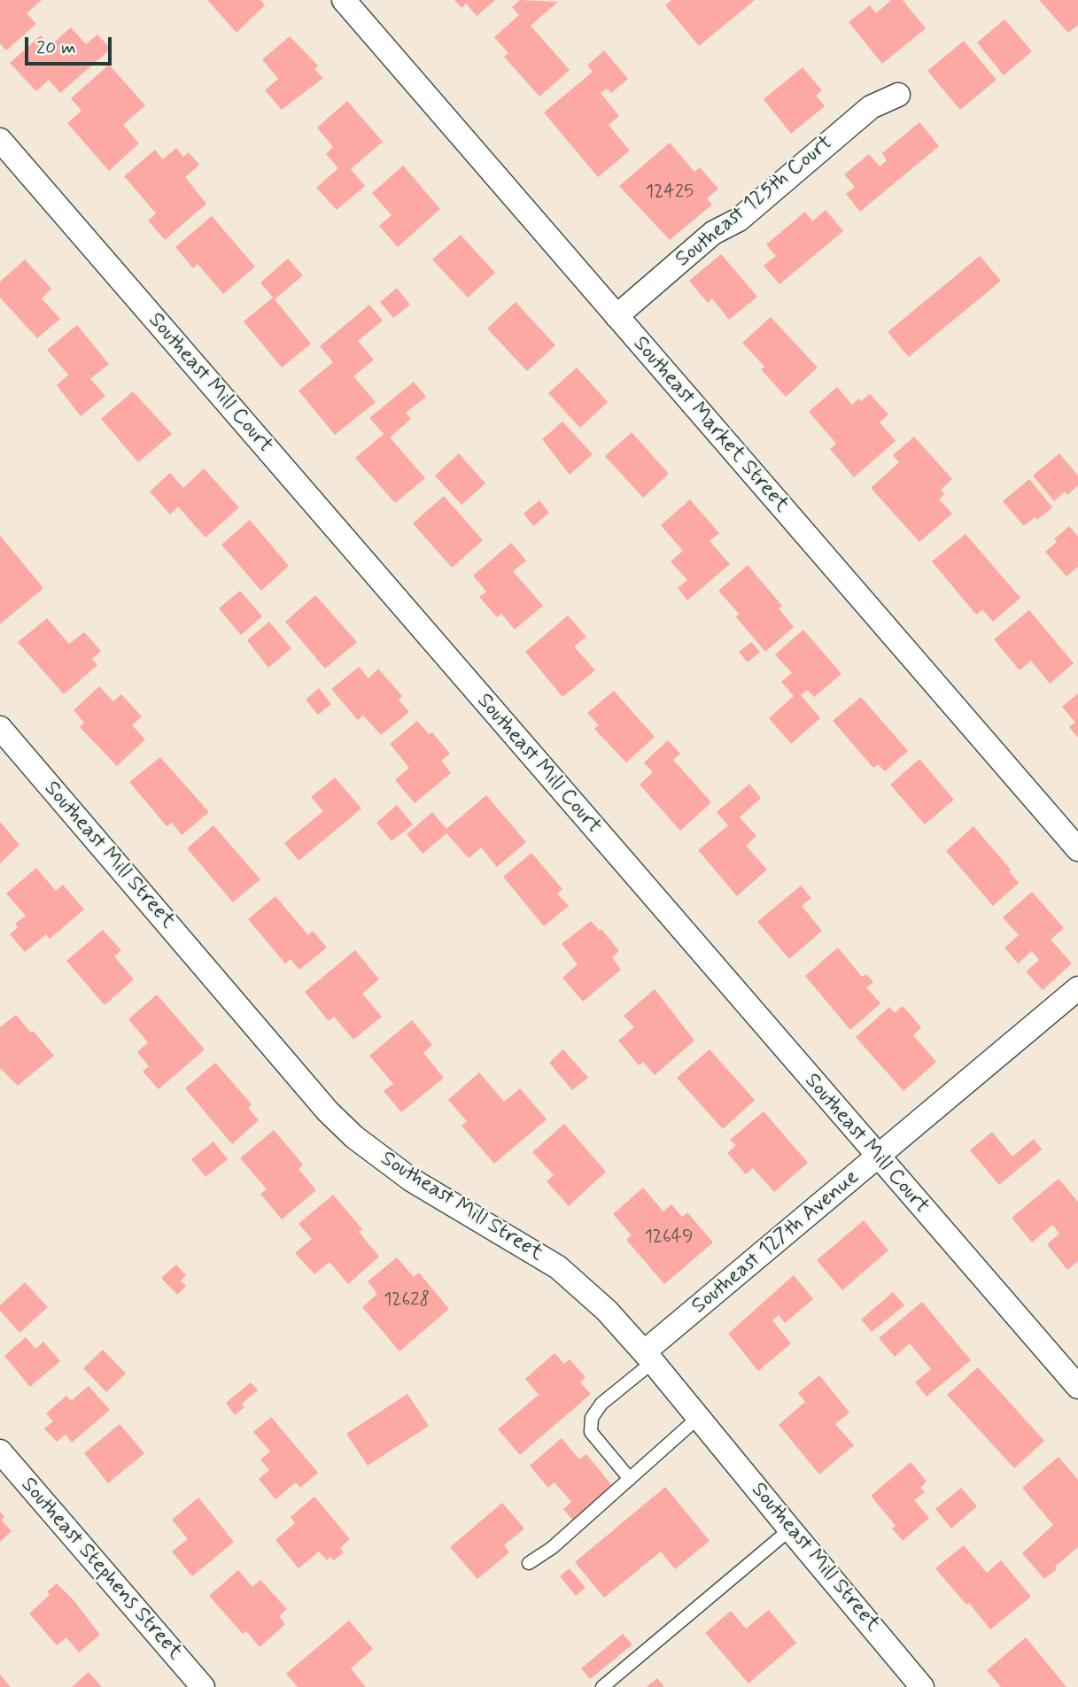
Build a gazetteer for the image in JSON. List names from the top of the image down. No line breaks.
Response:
{"streets":{"street":["Southeast 125th Court","Southeast Mill Court","Southeast Market Street","Southeast Mill Street","Southeast 127th Avenue","Southeast Stephens Street"]},"crossings":[["Southeast 125th Court","Southeast Market Street"],["Southeast Mill Court","Southeast 127th Avenue"],["Southeast Mill Street","Southeast 127th Avenue"]],"house_numbers":["12425","12649","12628"],"scale_bar":"20 m"}
